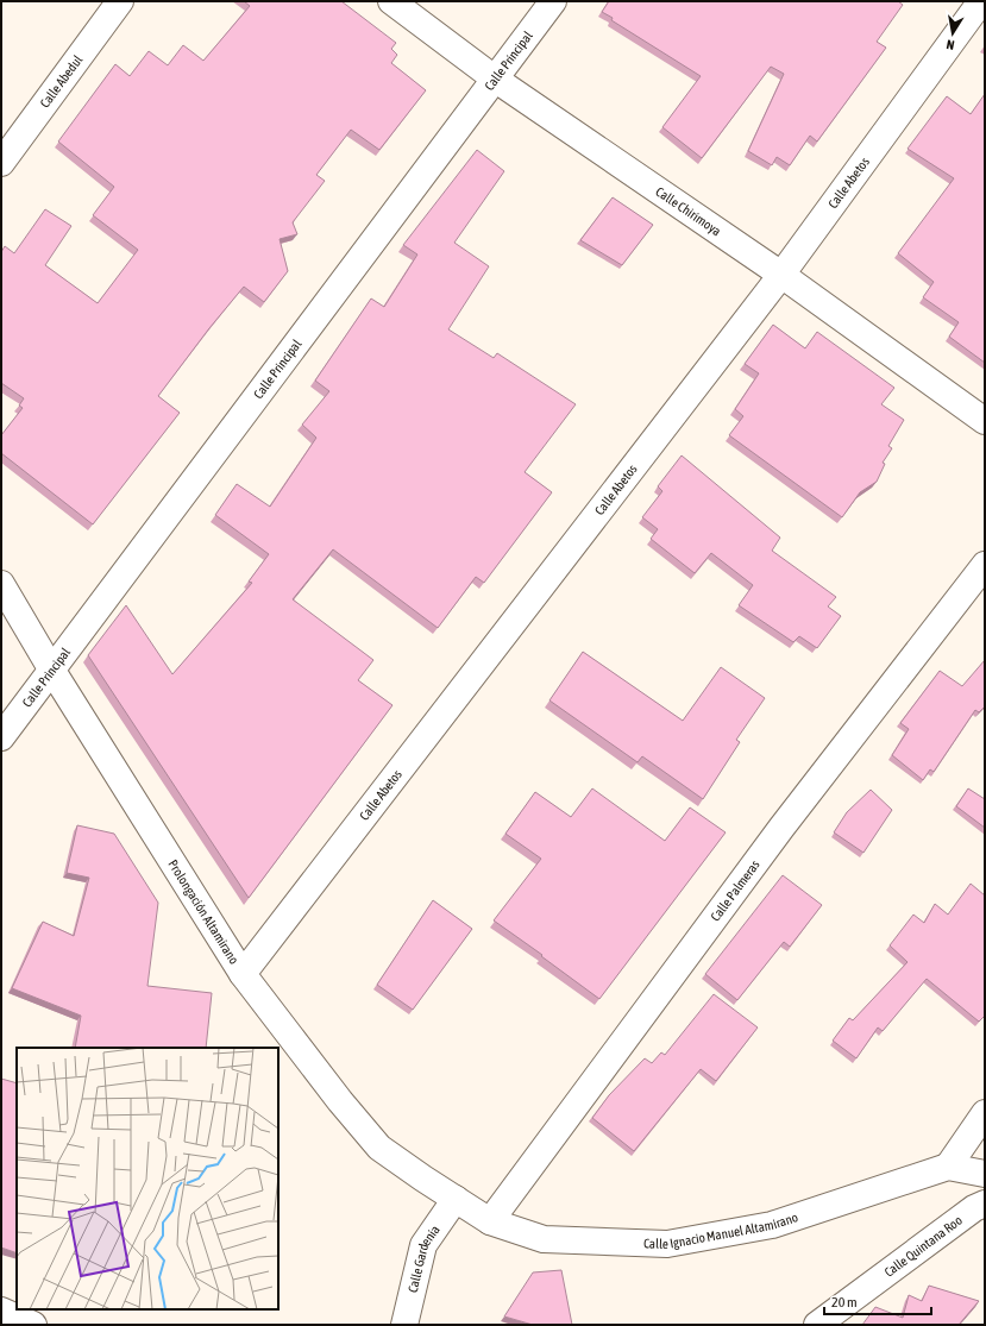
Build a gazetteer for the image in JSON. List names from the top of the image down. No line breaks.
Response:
{"streets":{"street":["Calle Principal","Calle Abedul","Calle Abetos","Calle Chirimoya","Calle Palmeras","Prolongación Altamirano","Calle Ignacio Manuel Altamirano","Calle Quintana Roo","Calle Gardenia"]},"crossings":[["Calle Principal","Calle Chirimoya"],["Calle Principal","Prolongación Altamirano"],["Calle Abetos","Calle Chirimoya"],["Calle Abetos","Prolongación Altamirano"],["Calle Palmeras","Calle Ignacio Manuel Altamirano"],["Prolongación Altamirano","Calle Ignacio Manuel Altamirano"],["Prolongación Altamirano","Calle Gardenia"],["Calle Ignacio Manuel Altamirano","Calle Gardenia"]],"scale_bar":"20 m","north":"bottom"}
